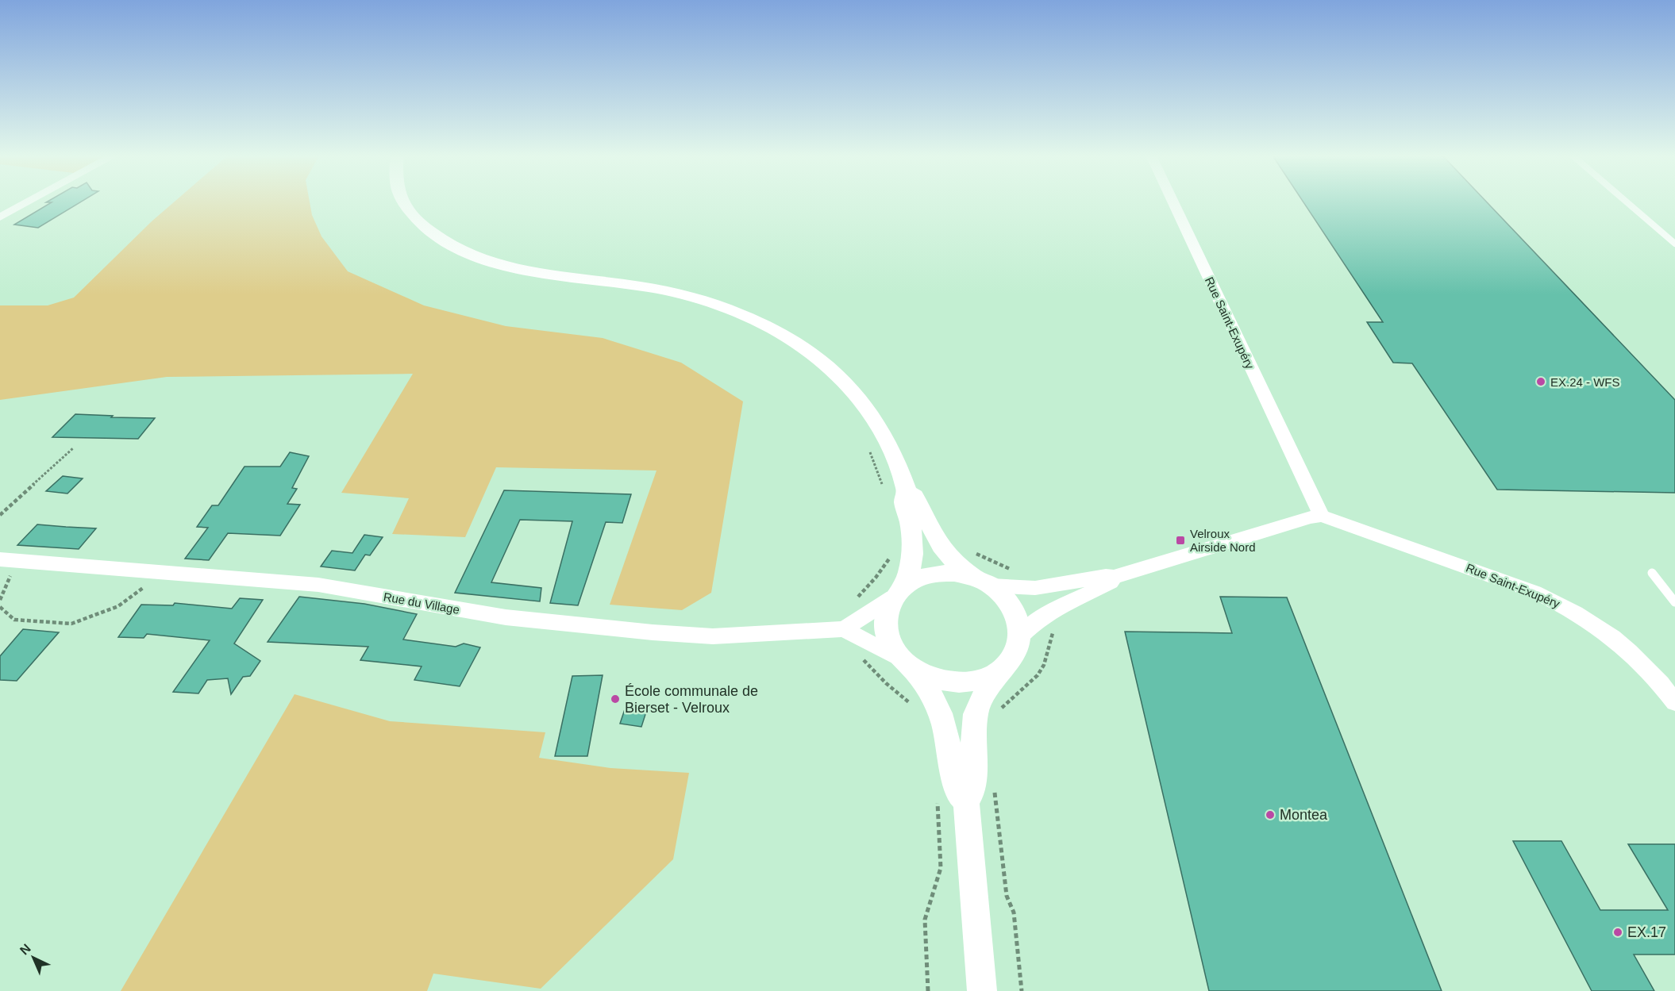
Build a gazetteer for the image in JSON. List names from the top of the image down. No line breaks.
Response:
{"streets":{"street":["Rue Saint-Exupéry","Rue du Village"]},"places":{"other":["EX.24 - WFS","École communale de Bierset - Velroux","Montea","EX.17"],"transit":["Velroux Airside Nord"]},"north":"top left"}
